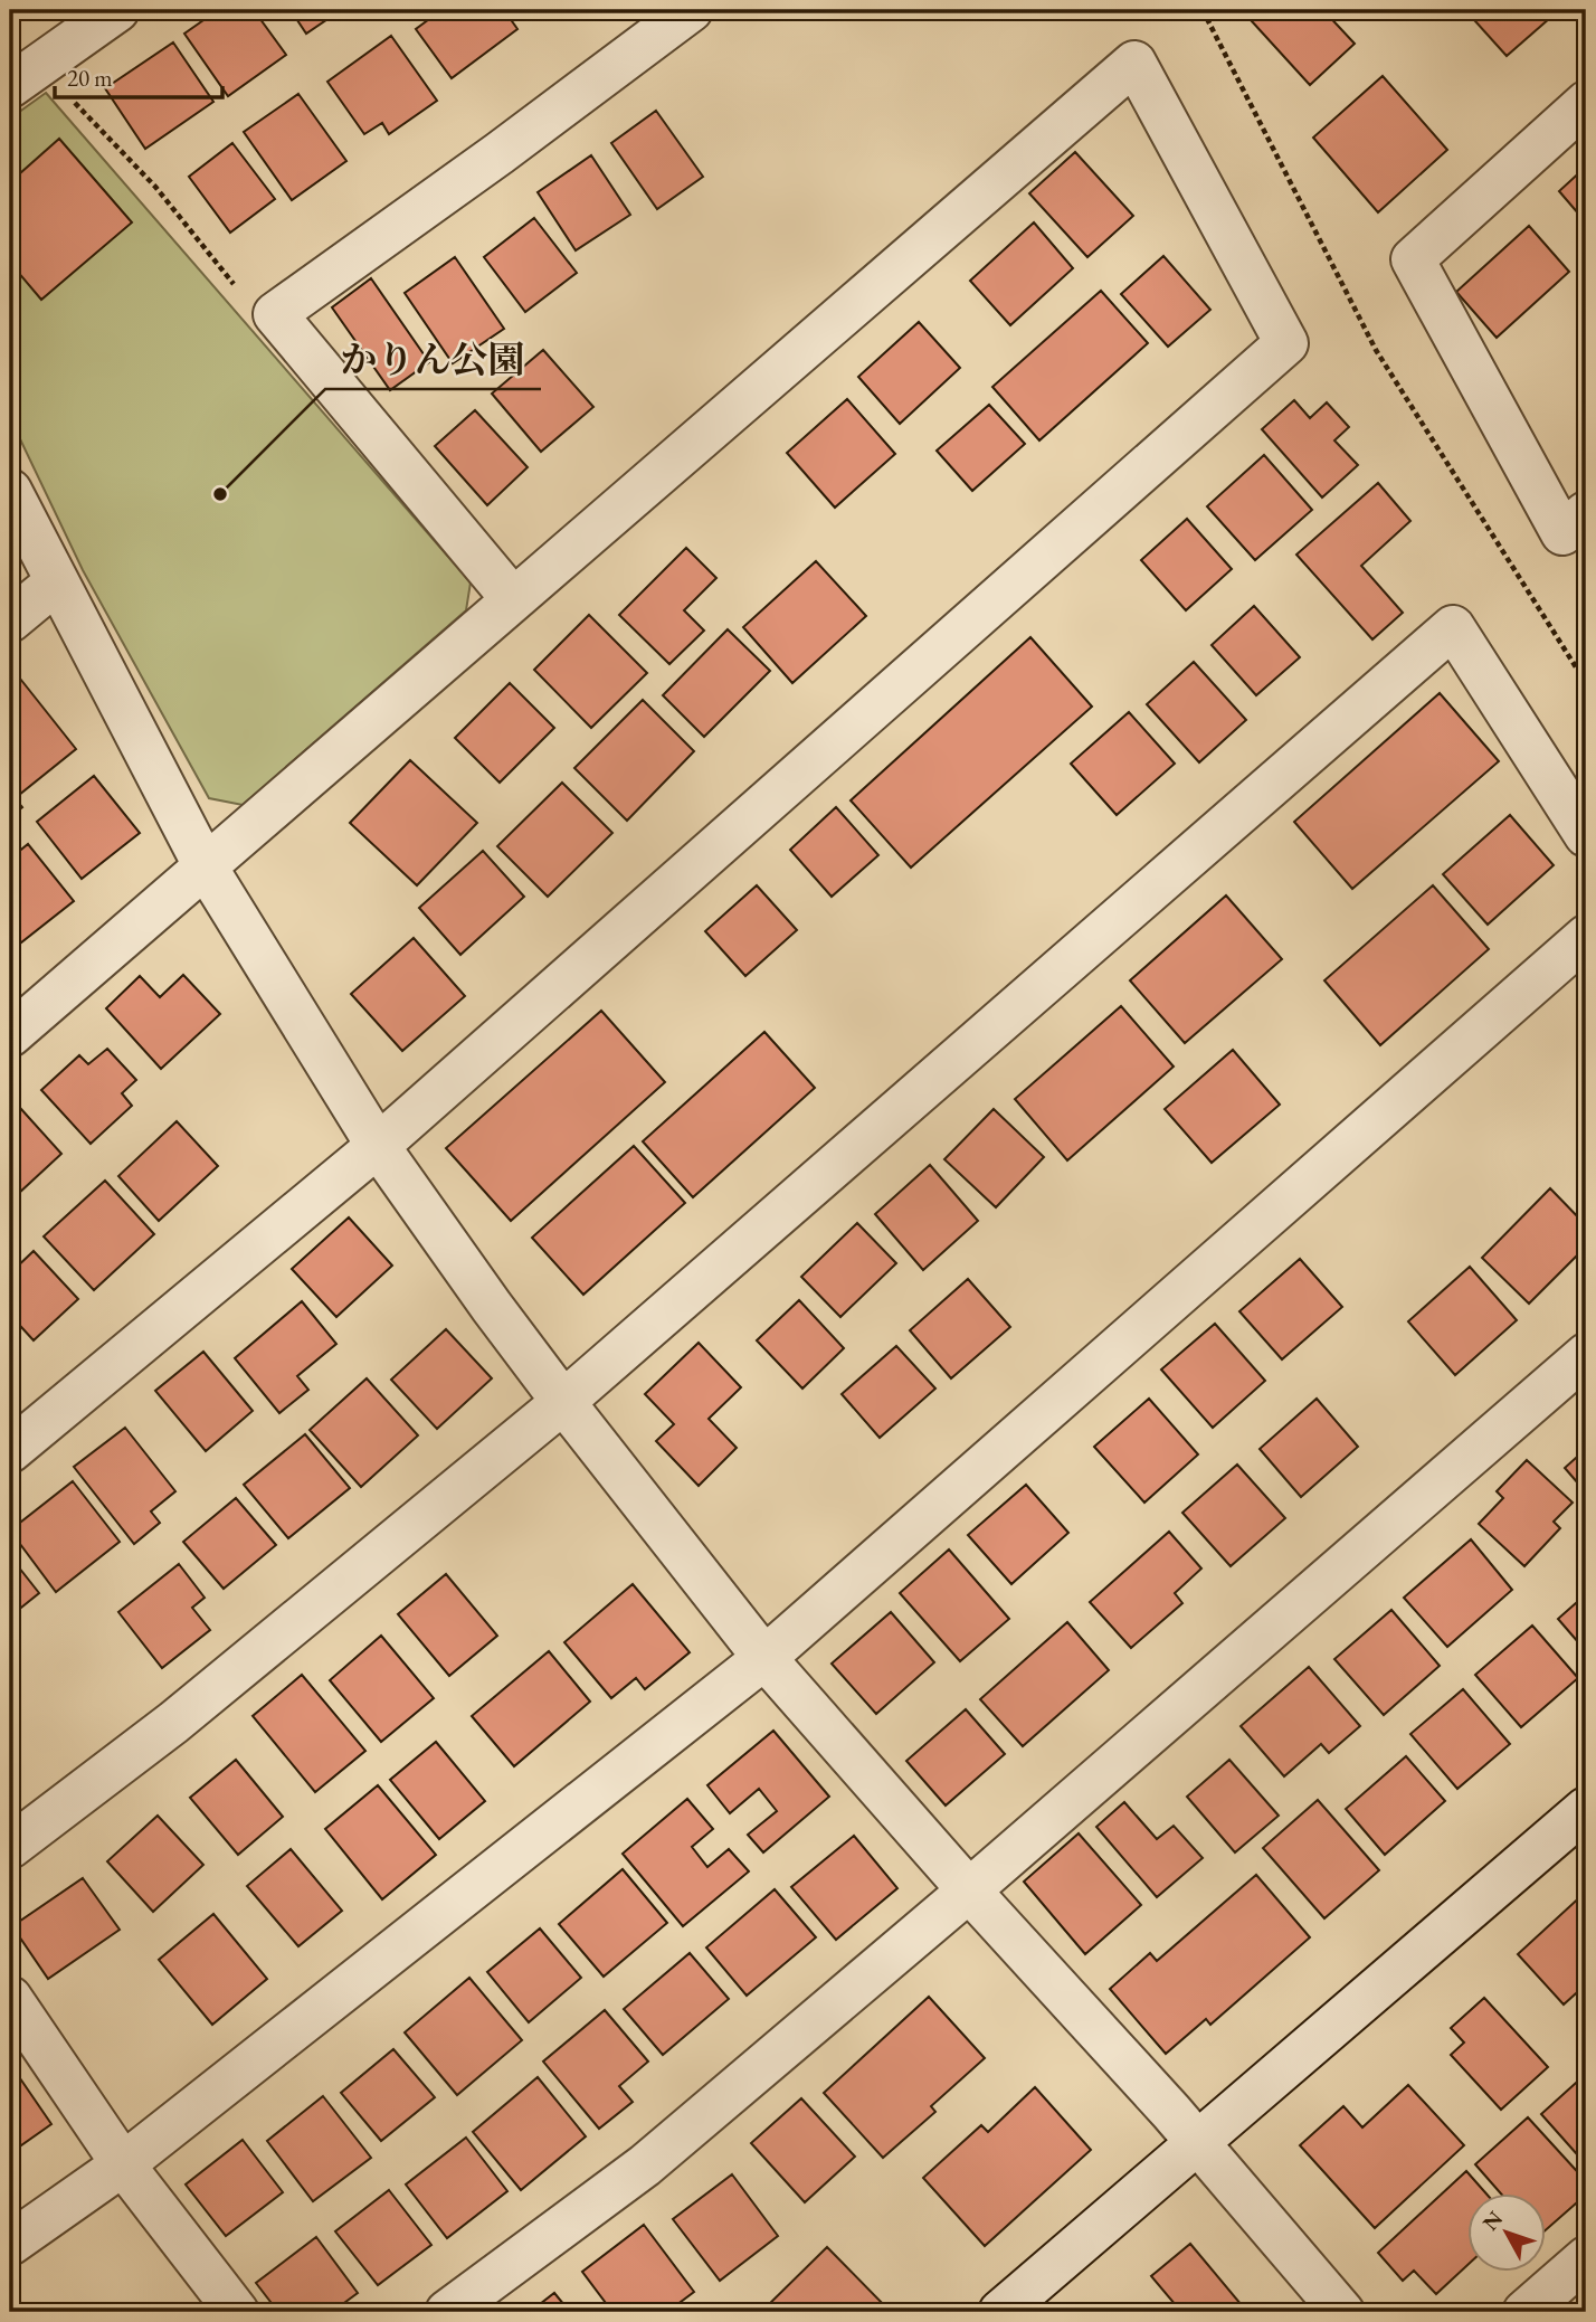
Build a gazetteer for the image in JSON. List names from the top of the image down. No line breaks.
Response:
{"places":["かりん公園"],"scale_bar":"20 m","north":"top left"}
